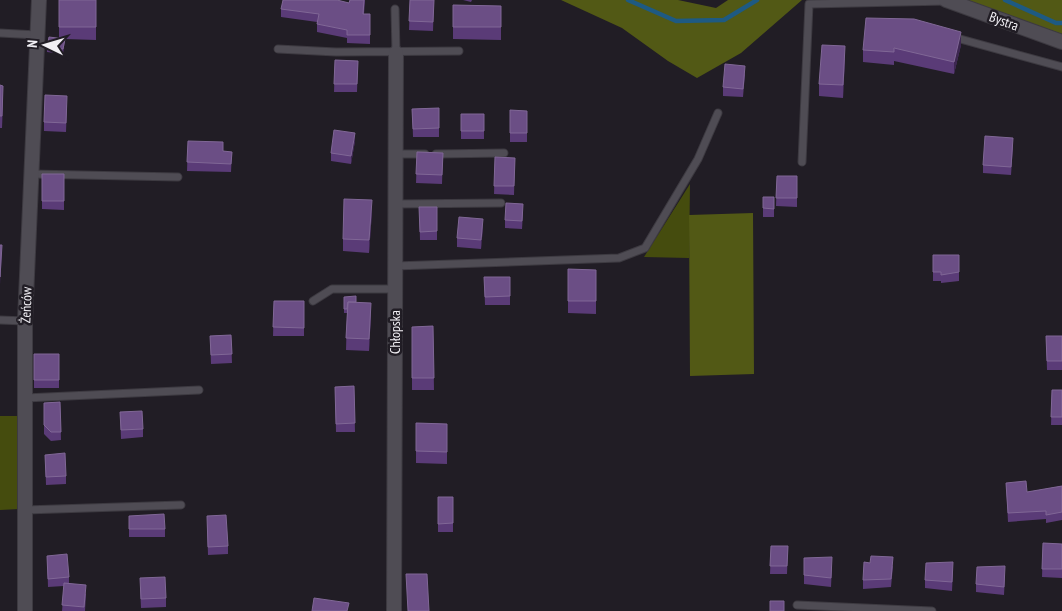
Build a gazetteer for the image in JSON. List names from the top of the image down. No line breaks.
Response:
{"streets":{"street":["Bystra","Żeńców","Chłopska"]},"north":"left"}
